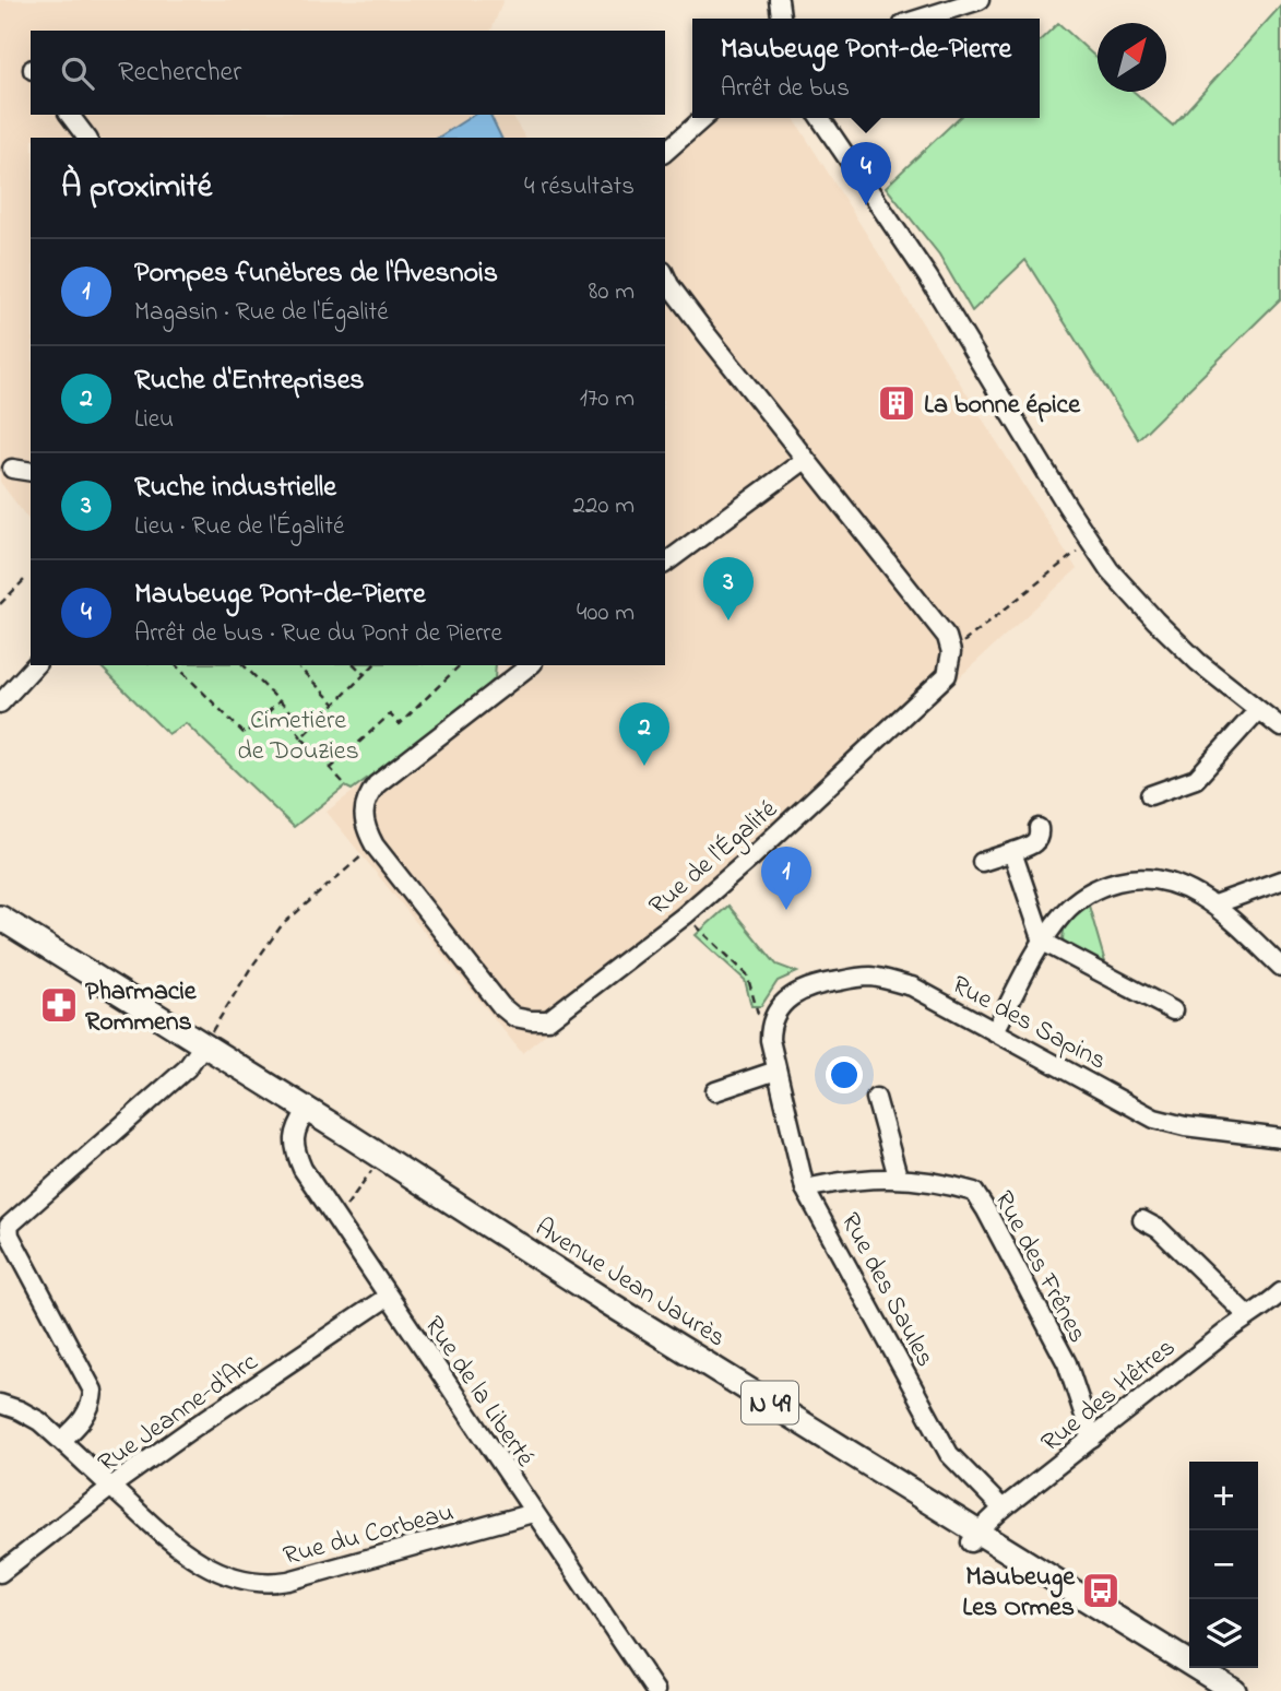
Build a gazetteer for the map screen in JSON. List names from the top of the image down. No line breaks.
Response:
{"streets":{"main road":["Avenue Jean Jaurès","N 49"],"street":["Rue de l'Égalité","Rue des Sapins","Rue des Frênes","Rue des Saules","Rue de la Liberté","Rue des Hêtres","Rue Jeanne-d'Arc","Rue du Corbeau"]},"crossings":[["Rue des Sapins","Rue des Saules"],["Rue des Frênes","Rue des Saules"],["Rue des Frênes","Rue des Hêtres"],["Avenue Jean Jaurès","Rue de la Liberté"],["Avenue Jean Jaurès","Rue des Hêtres"],["Rue des Saules","Rue des Hêtres"],["Rue de la Liberté","Rue Jeanne-d'Arc"],["Rue de la Liberté","Rue du Corbeau"],["Rue Jeanne-d'Arc","Rue du Corbeau"]],"parks":["Cimetière de Douzies"],"places":{"building":["La bonne épice"],"pharmacy":["Pharmacie Rommens"],"bus stop":["Maubeuge Les Ormes"]},"north":"top right","page":{"popup":["Maubeuge Pont-de-Pierre","Arrêt de bus"],"search":"Rechercher","heading":["À proximité","4 résultats"],"pins":["4","3","2","1"],"list":[{"mark":"1","name":"Pompes funèbres de l'Avesnois","note":"Magasin · Rue de l'Égalité","value":"80 m"},{"mark":"2","name":"Ruche d'Entreprises","note":"Lieu","value":"170 m"},{"mark":"3","name":"Ruche industrielle","note":"Lieu · Rue de l'Égalité","value":"220 m"},{"mark":"4","name":"Maubeuge Pont-de-Pierre","note":"Arrêt de bus · Rue du Pont de Pierre","value":"400 m"}],"map_buttons":["+","−"]}}
